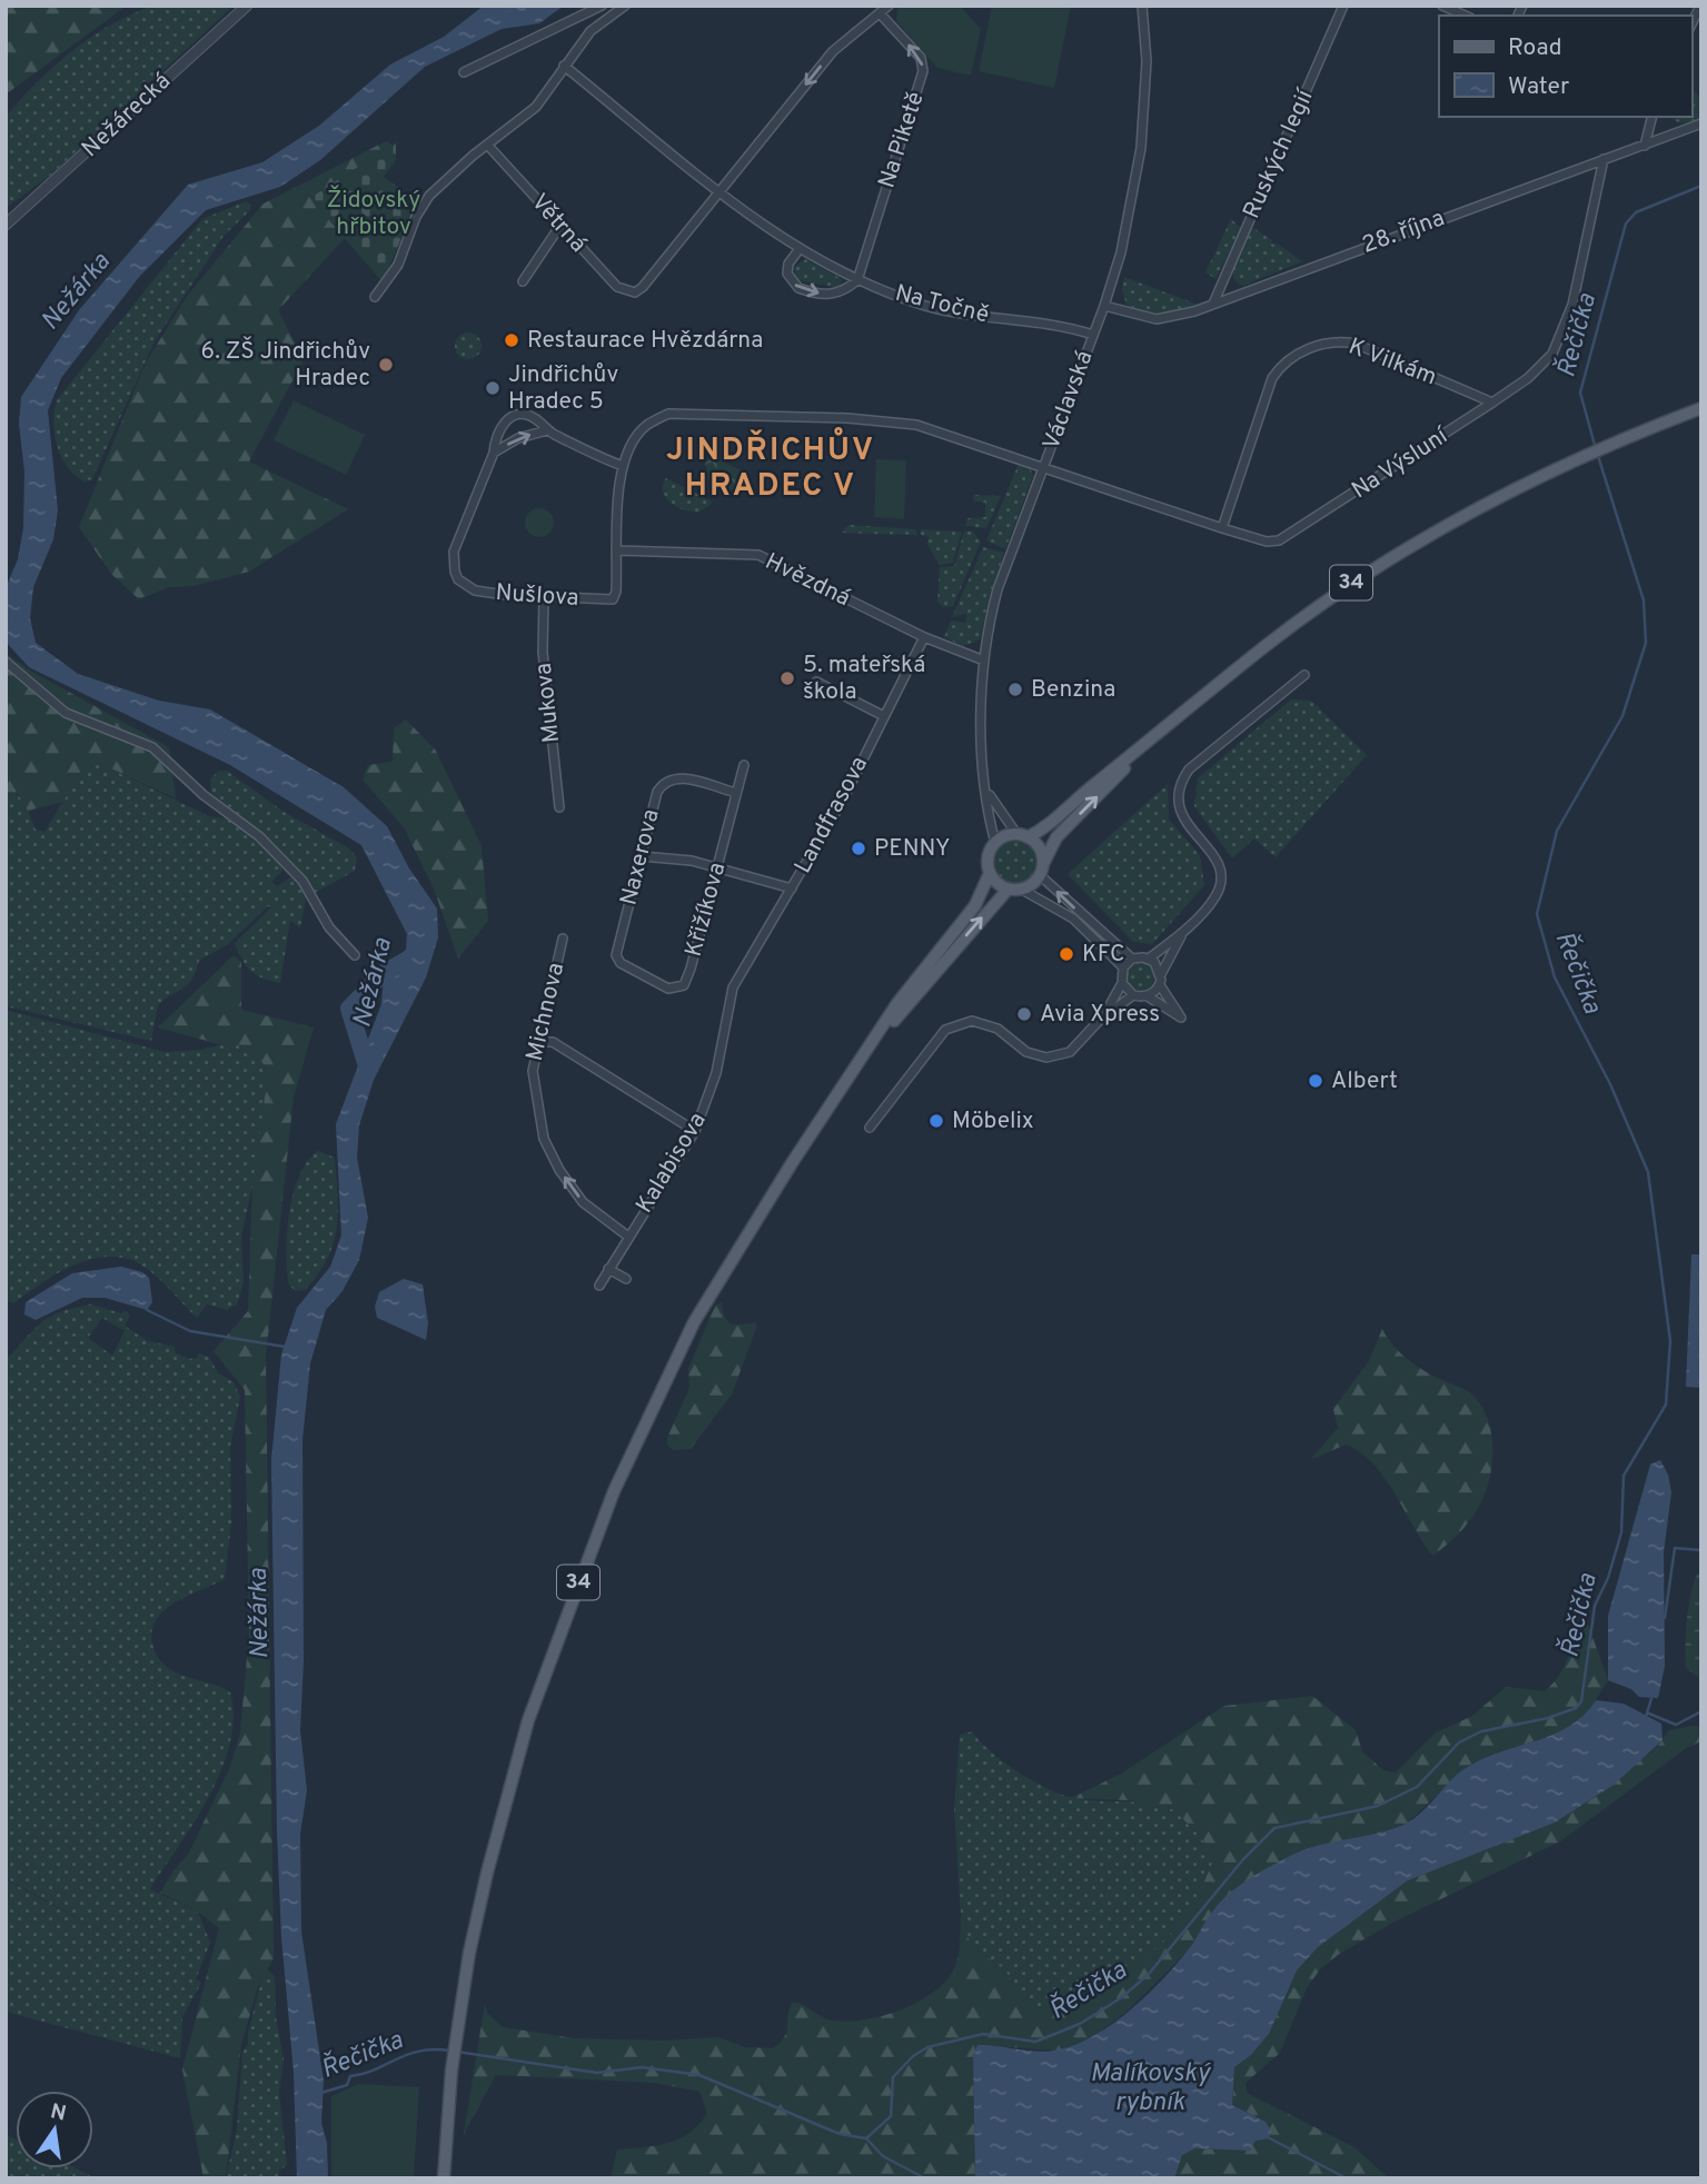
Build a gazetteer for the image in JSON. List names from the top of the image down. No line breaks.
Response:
{"streets":{"main road":["34"],"street":["Nežárecká","Na Piketě","Ruských legií","Větrná","28. října","Na Točně","K Vilkám","Václavská","Na Výsluní","Hvězdná","Nušlova","Mukova","Landfrasova","Naxerova","Křižíkova","Michnova","Kalabisova"]},"crossings":[["Na Piketě","Na Točně"],["Ruských legií","28. října"],["28. října","Václavská"],["28. října","Na Výsluní"],["Na Točně","Václavská"],["K Vilkám","Na Výsluní"],["Václavská","Na Výsluní"],["Václavská","Hvězdná"],["Václavská","34"],["Na Výsluní","Hvězdná"],["Na Výsluní","Nušlova"],["Na Výsluní","Mukova"],["Hvězdná","Nušlova"],["Hvězdná","Mukova"],["Hvězdná","Landfrasova"],["Nušlova","Mukova"],["Landfrasova","Kalabisova"],["Naxerova","Křižíkova"],["Michnova","Kalabisova"]],"one_way":["Na Piketě","Michnova"],"districts":["JINDŘICHŮV HRADEC V"],"water":["Nežárka","Řečička","Malíkovský rybník"],"parks":["Židovský hřbitov"],"places":["Restaurace Hvězdárna","6. ZŠ Jindřichův Hradec","Jindřichův Hradec 5","5. mateřská škola","Benzina","PENNY","KFC","Avia Xpress","Albert","Möbelix"],"legend":["Road","Water"],"north":"top"}
